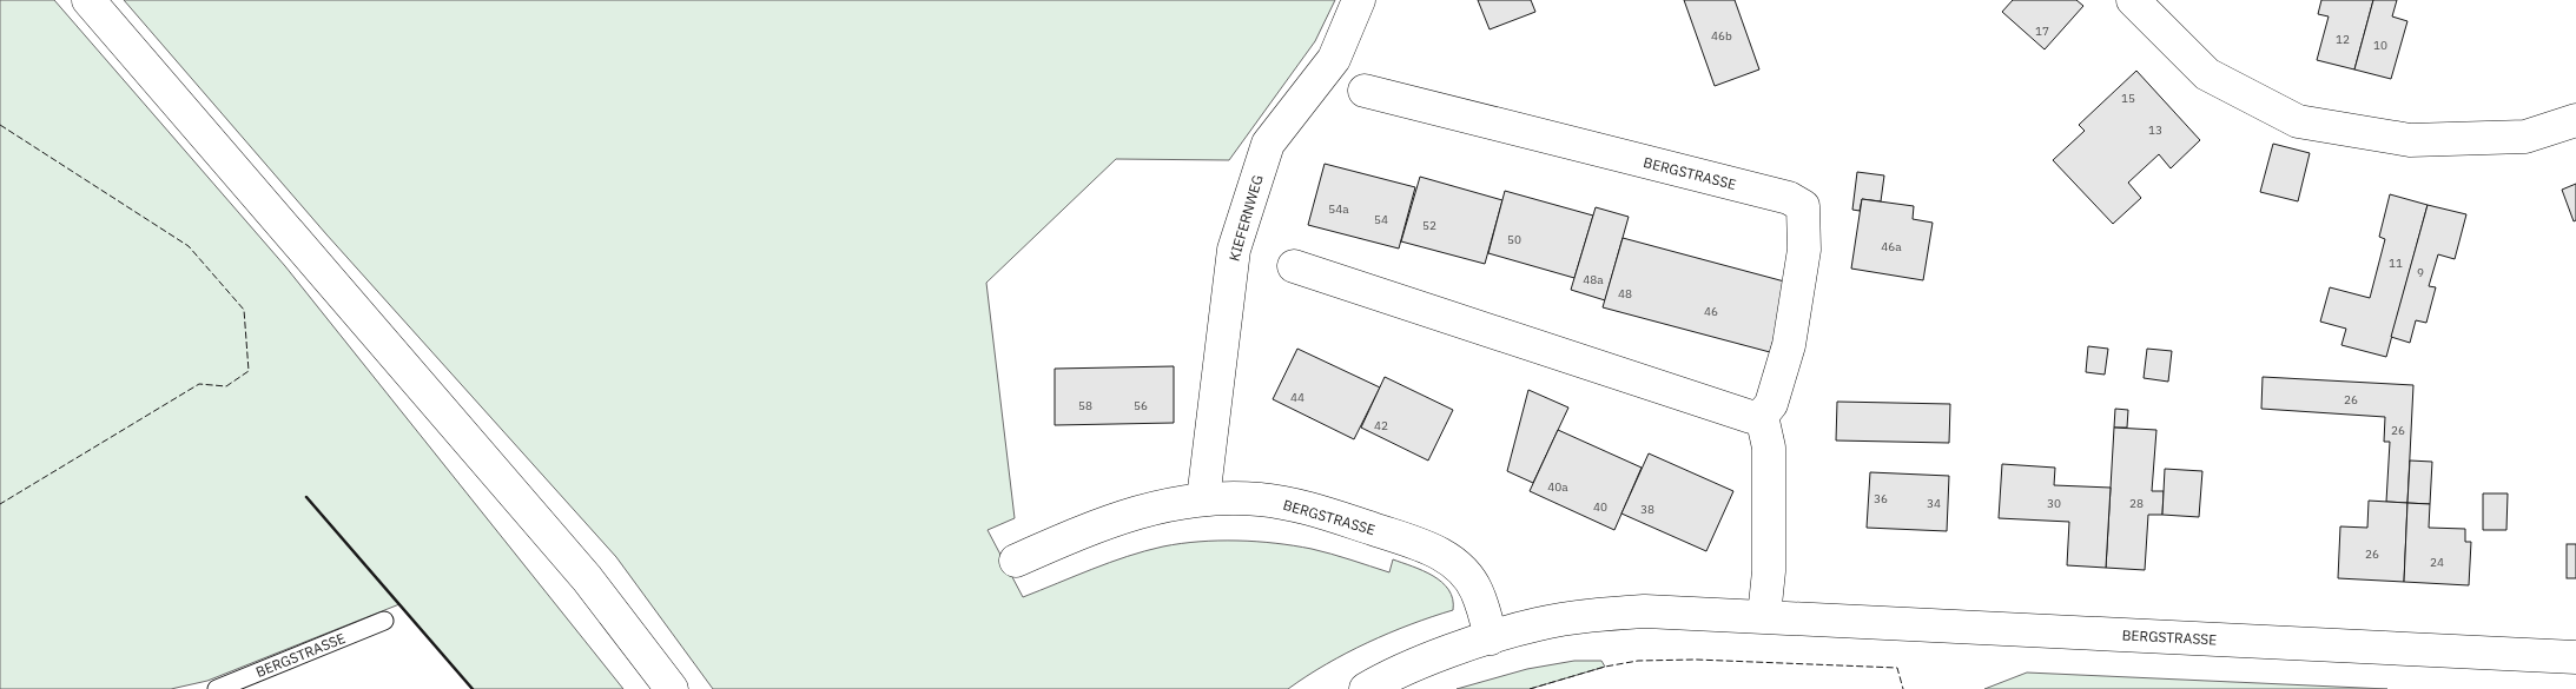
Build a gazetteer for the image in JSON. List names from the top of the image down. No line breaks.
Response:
{"streets":{"street":["BERGSTRASSE","KIEFERNWEG"]},"crossings":[["BERGSTRASSE","KIEFERNWEG"]],"house_numbers":["17","46b","12","10","15","13","54a","54","52","50","46a","11","9","48a","48","46","44","26","58","56","42","26","40a","36","34","30","28","40","38","26","24"]}
